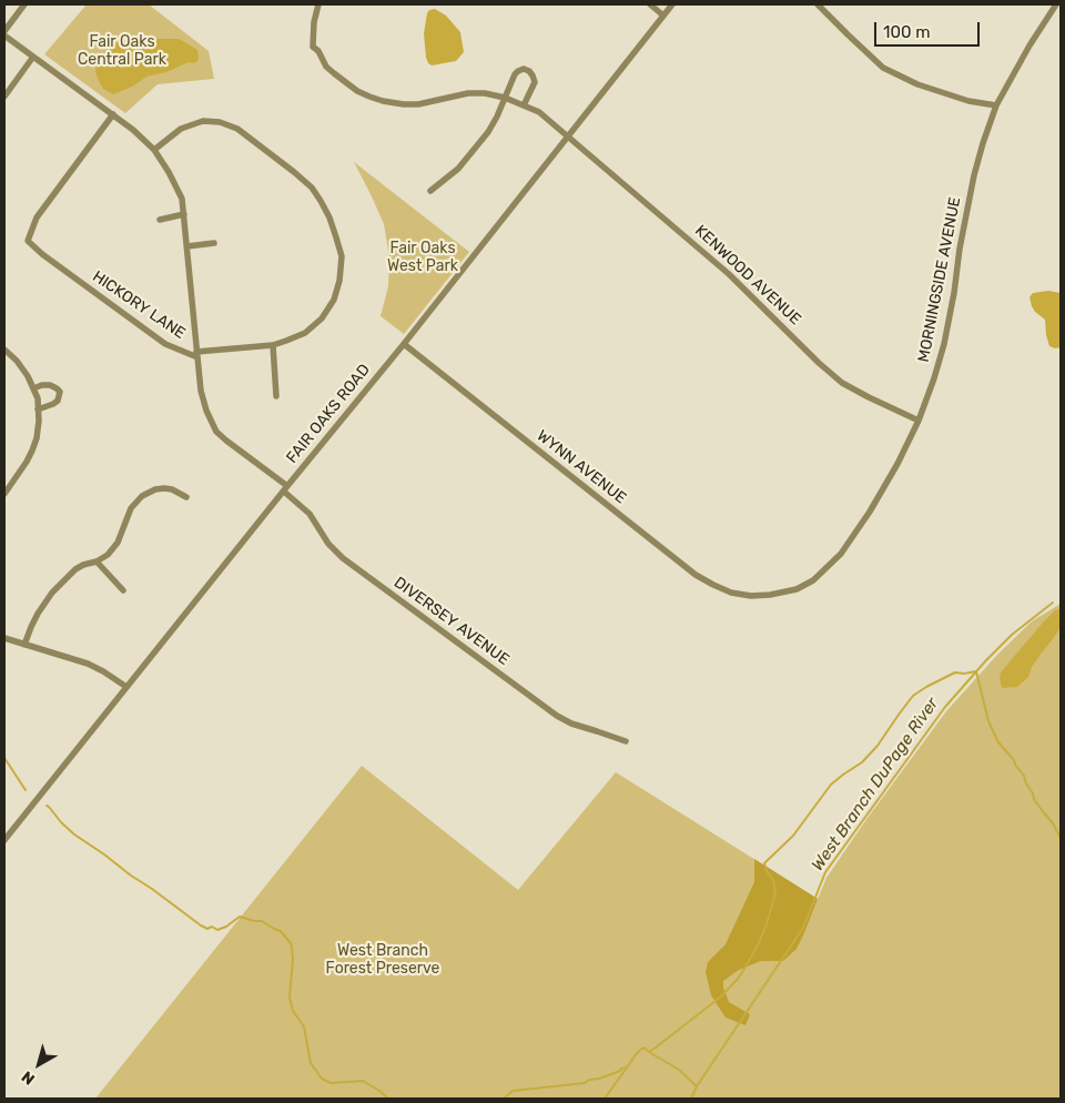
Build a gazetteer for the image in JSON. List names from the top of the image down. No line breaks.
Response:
{"streets":{"street":["KENWOOD AVENUE","MORNINGSIDE AVENUE","HICKORY LANE","FAIR OAKS ROAD","WYNN AVENUE","DIVERSEY AVENUE"]},"crossings":[["KENWOOD AVENUE","MORNINGSIDE AVENUE"],["KENWOOD AVENUE","FAIR OAKS ROAD"],["MORNINGSIDE AVENUE","WYNN AVENUE"],["HICKORY LANE","DIVERSEY AVENUE"],["FAIR OAKS ROAD","WYNN AVENUE"],["FAIR OAKS ROAD","DIVERSEY AVENUE"]],"water":["West Branch DuPage River"],"parks":["Fair Oaks Central Park","Fair Oaks West Park","West Branch Forest Preserve"],"scale_bar":"100 m","north":"bottom left"}
